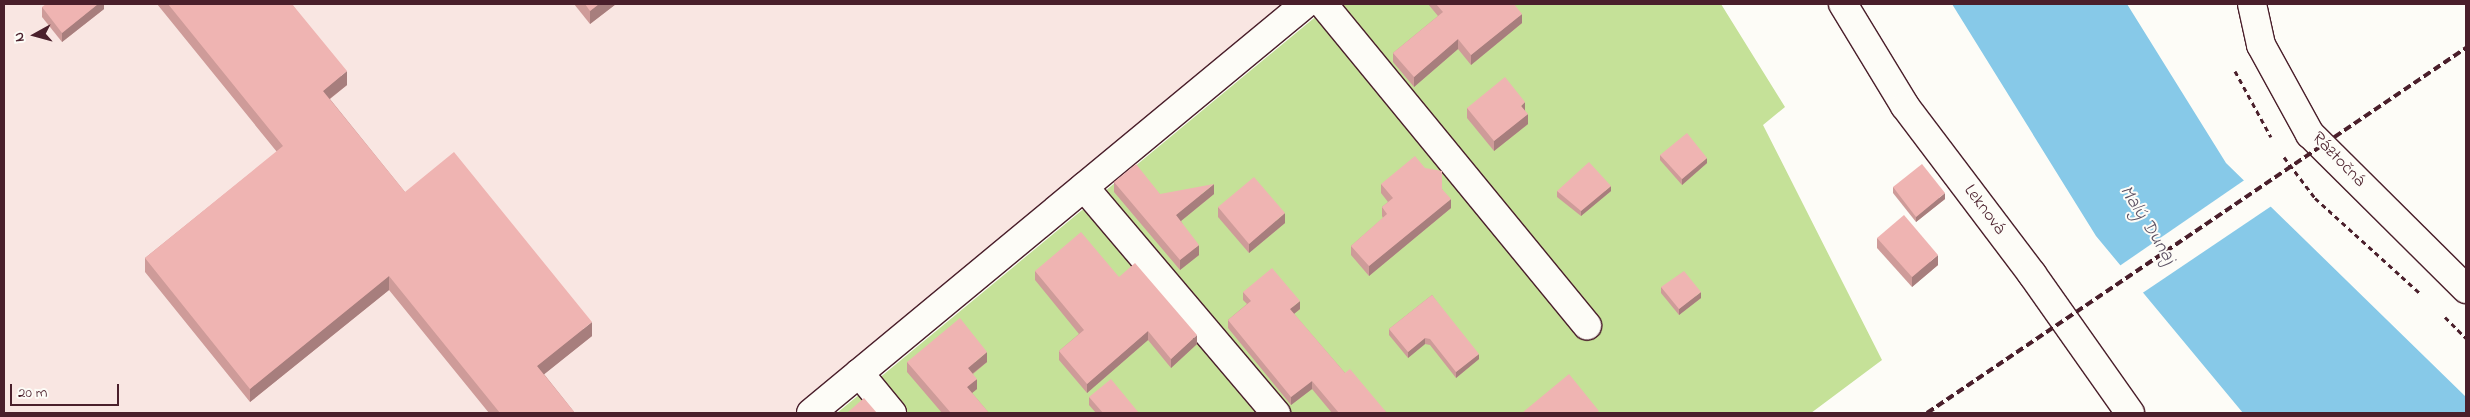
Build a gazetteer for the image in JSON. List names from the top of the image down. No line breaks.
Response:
{"streets":{"street":["Ráztočná","Leknová"]},"water":["Malý Dunaj"],"scale_bar":"20 m","north":"left"}
